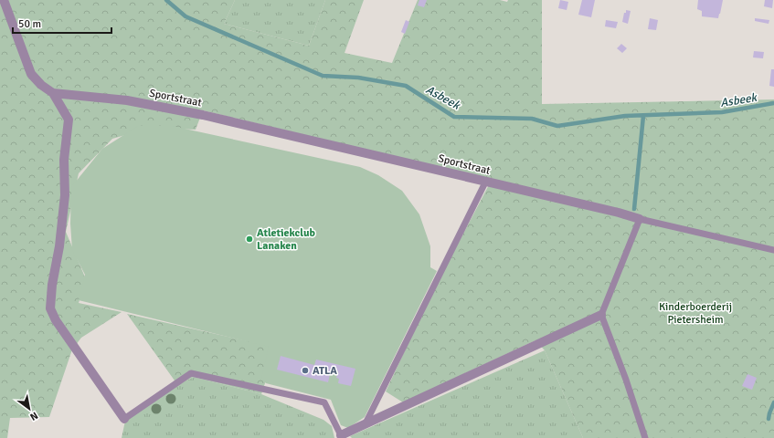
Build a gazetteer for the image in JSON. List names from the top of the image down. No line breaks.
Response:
{"streets":{"street":["Sportstraat"]},"water":["Asbeek"],"parks":["Kinderboerderij Pietersheim"],"places":["Atletiekclub Lanaken","ATLA"],"scale_bar":"50 m","north":"bottom right"}
